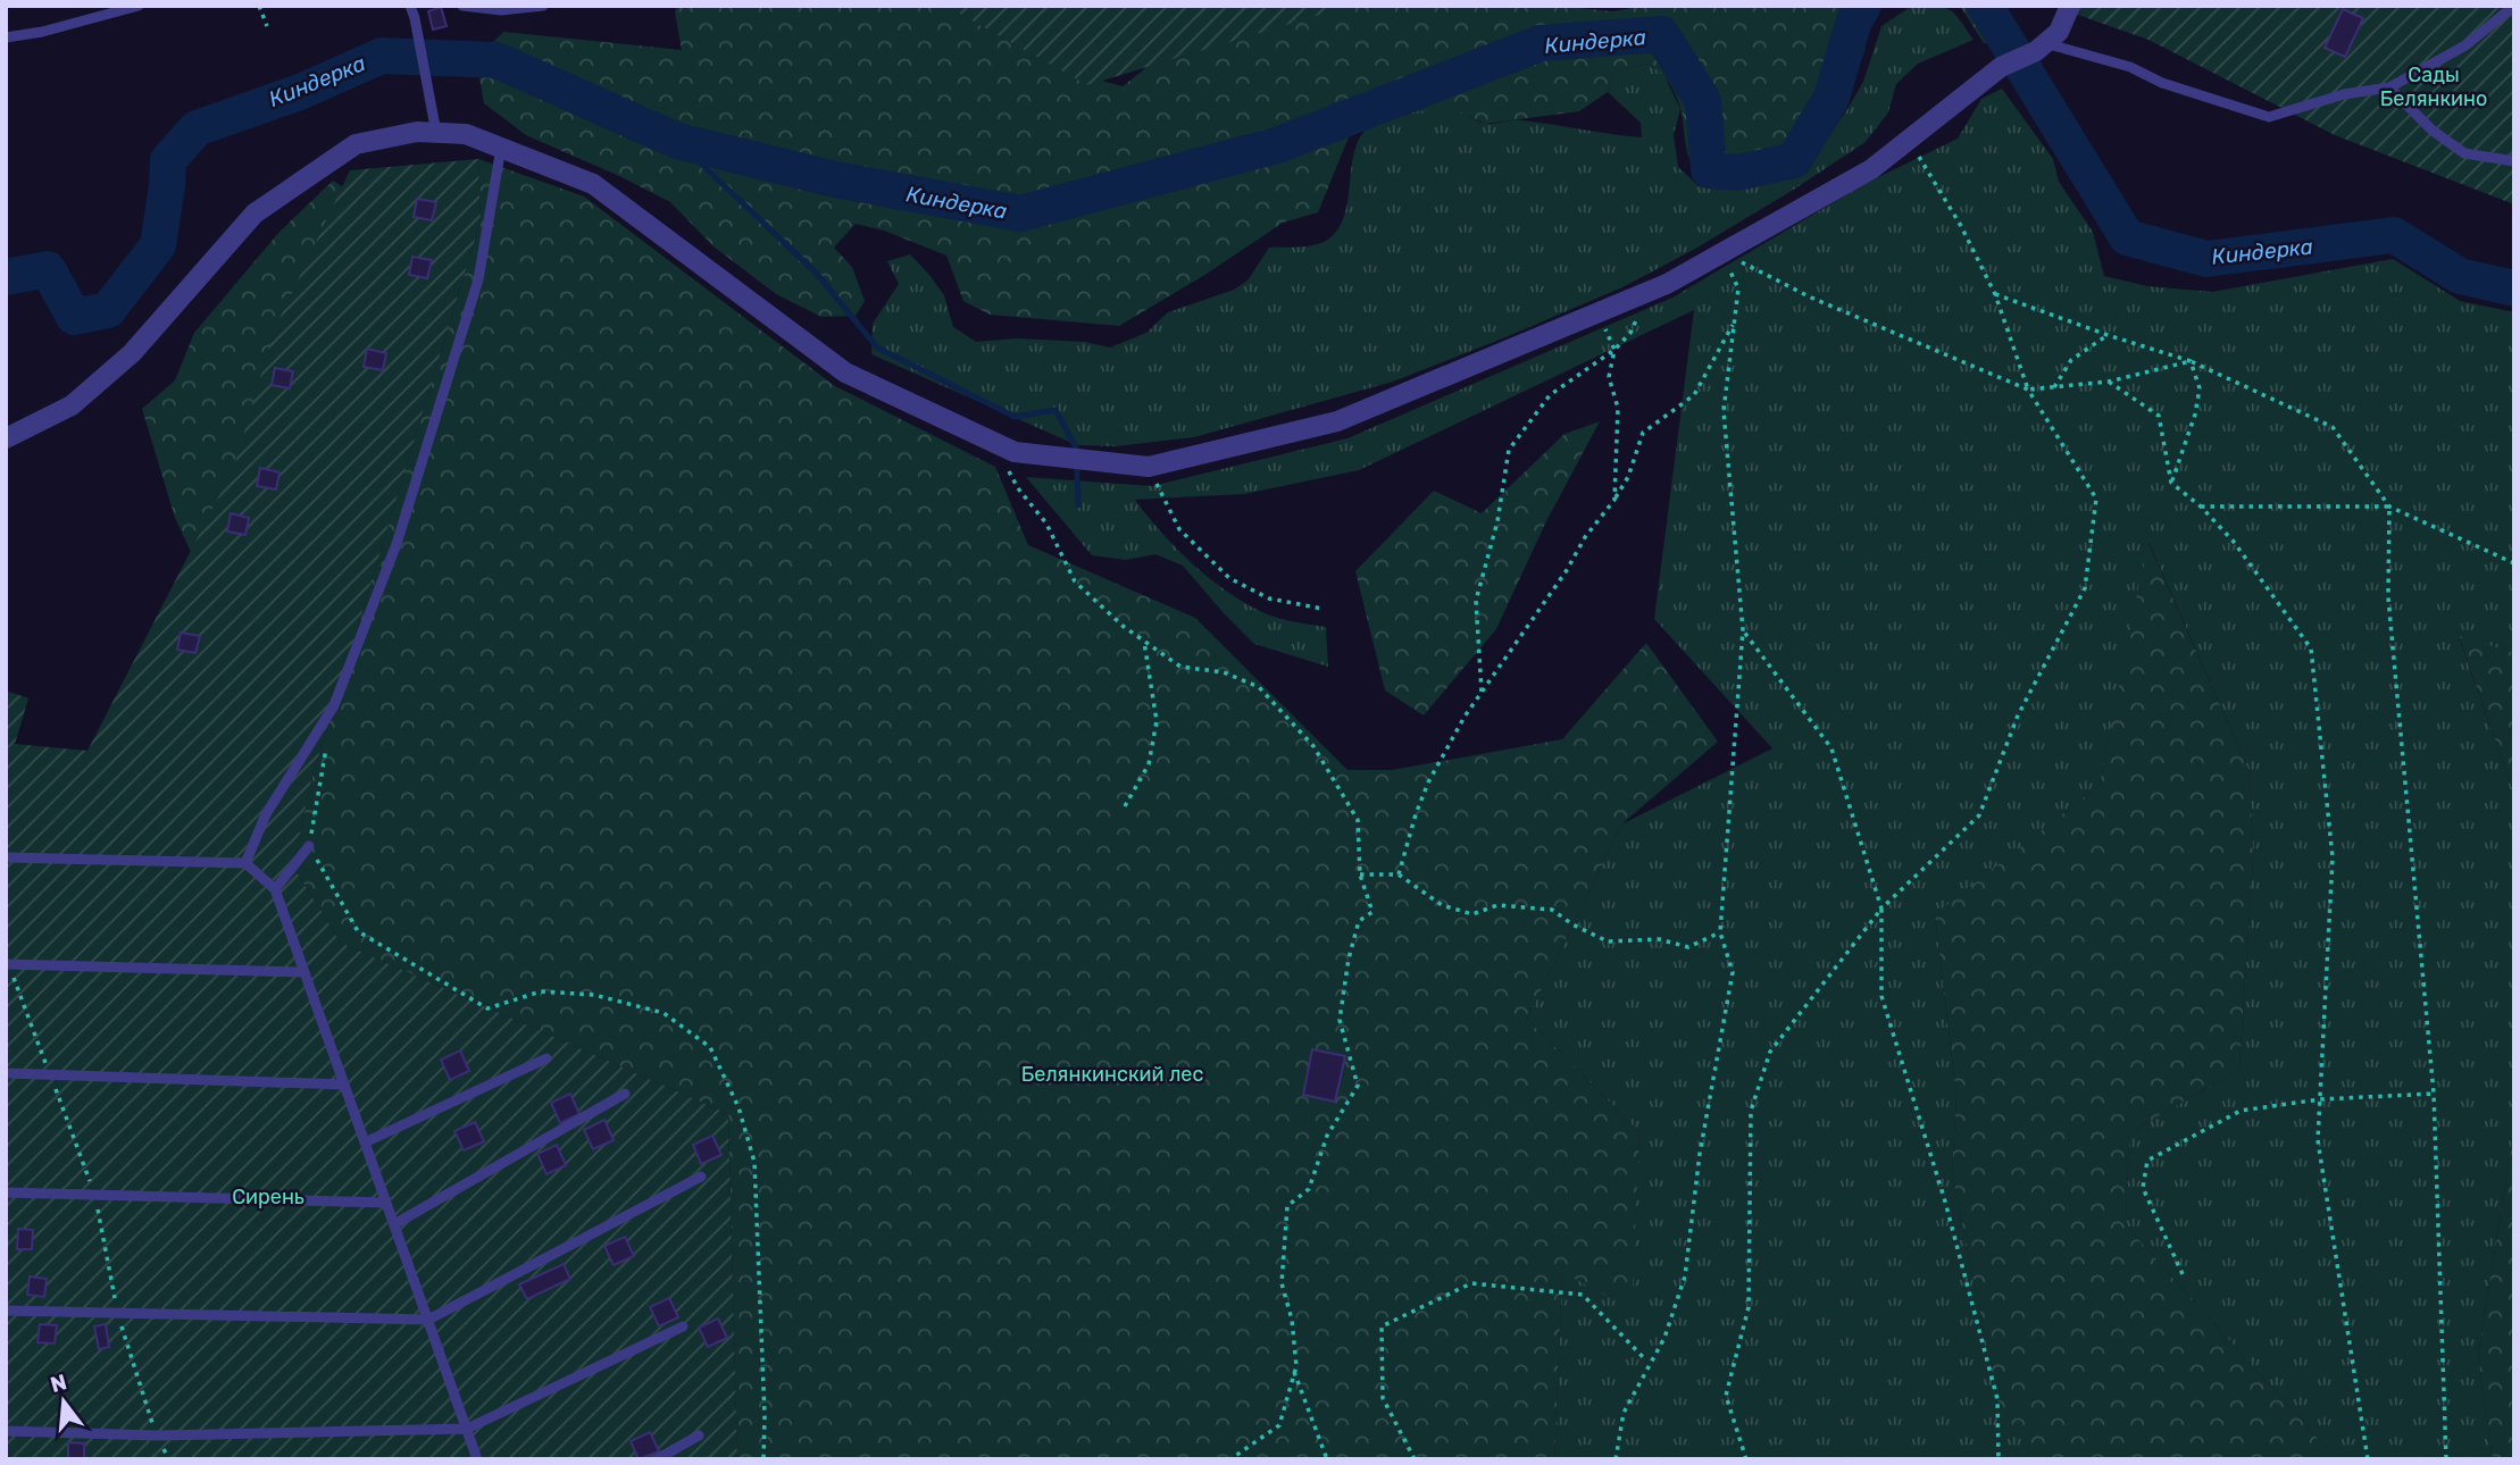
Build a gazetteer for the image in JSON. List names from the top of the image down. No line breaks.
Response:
{"water":["Киндерка"],"parks":["Сады Белянкино","Белянкинский лес","Сирень"],"north":"top"}
